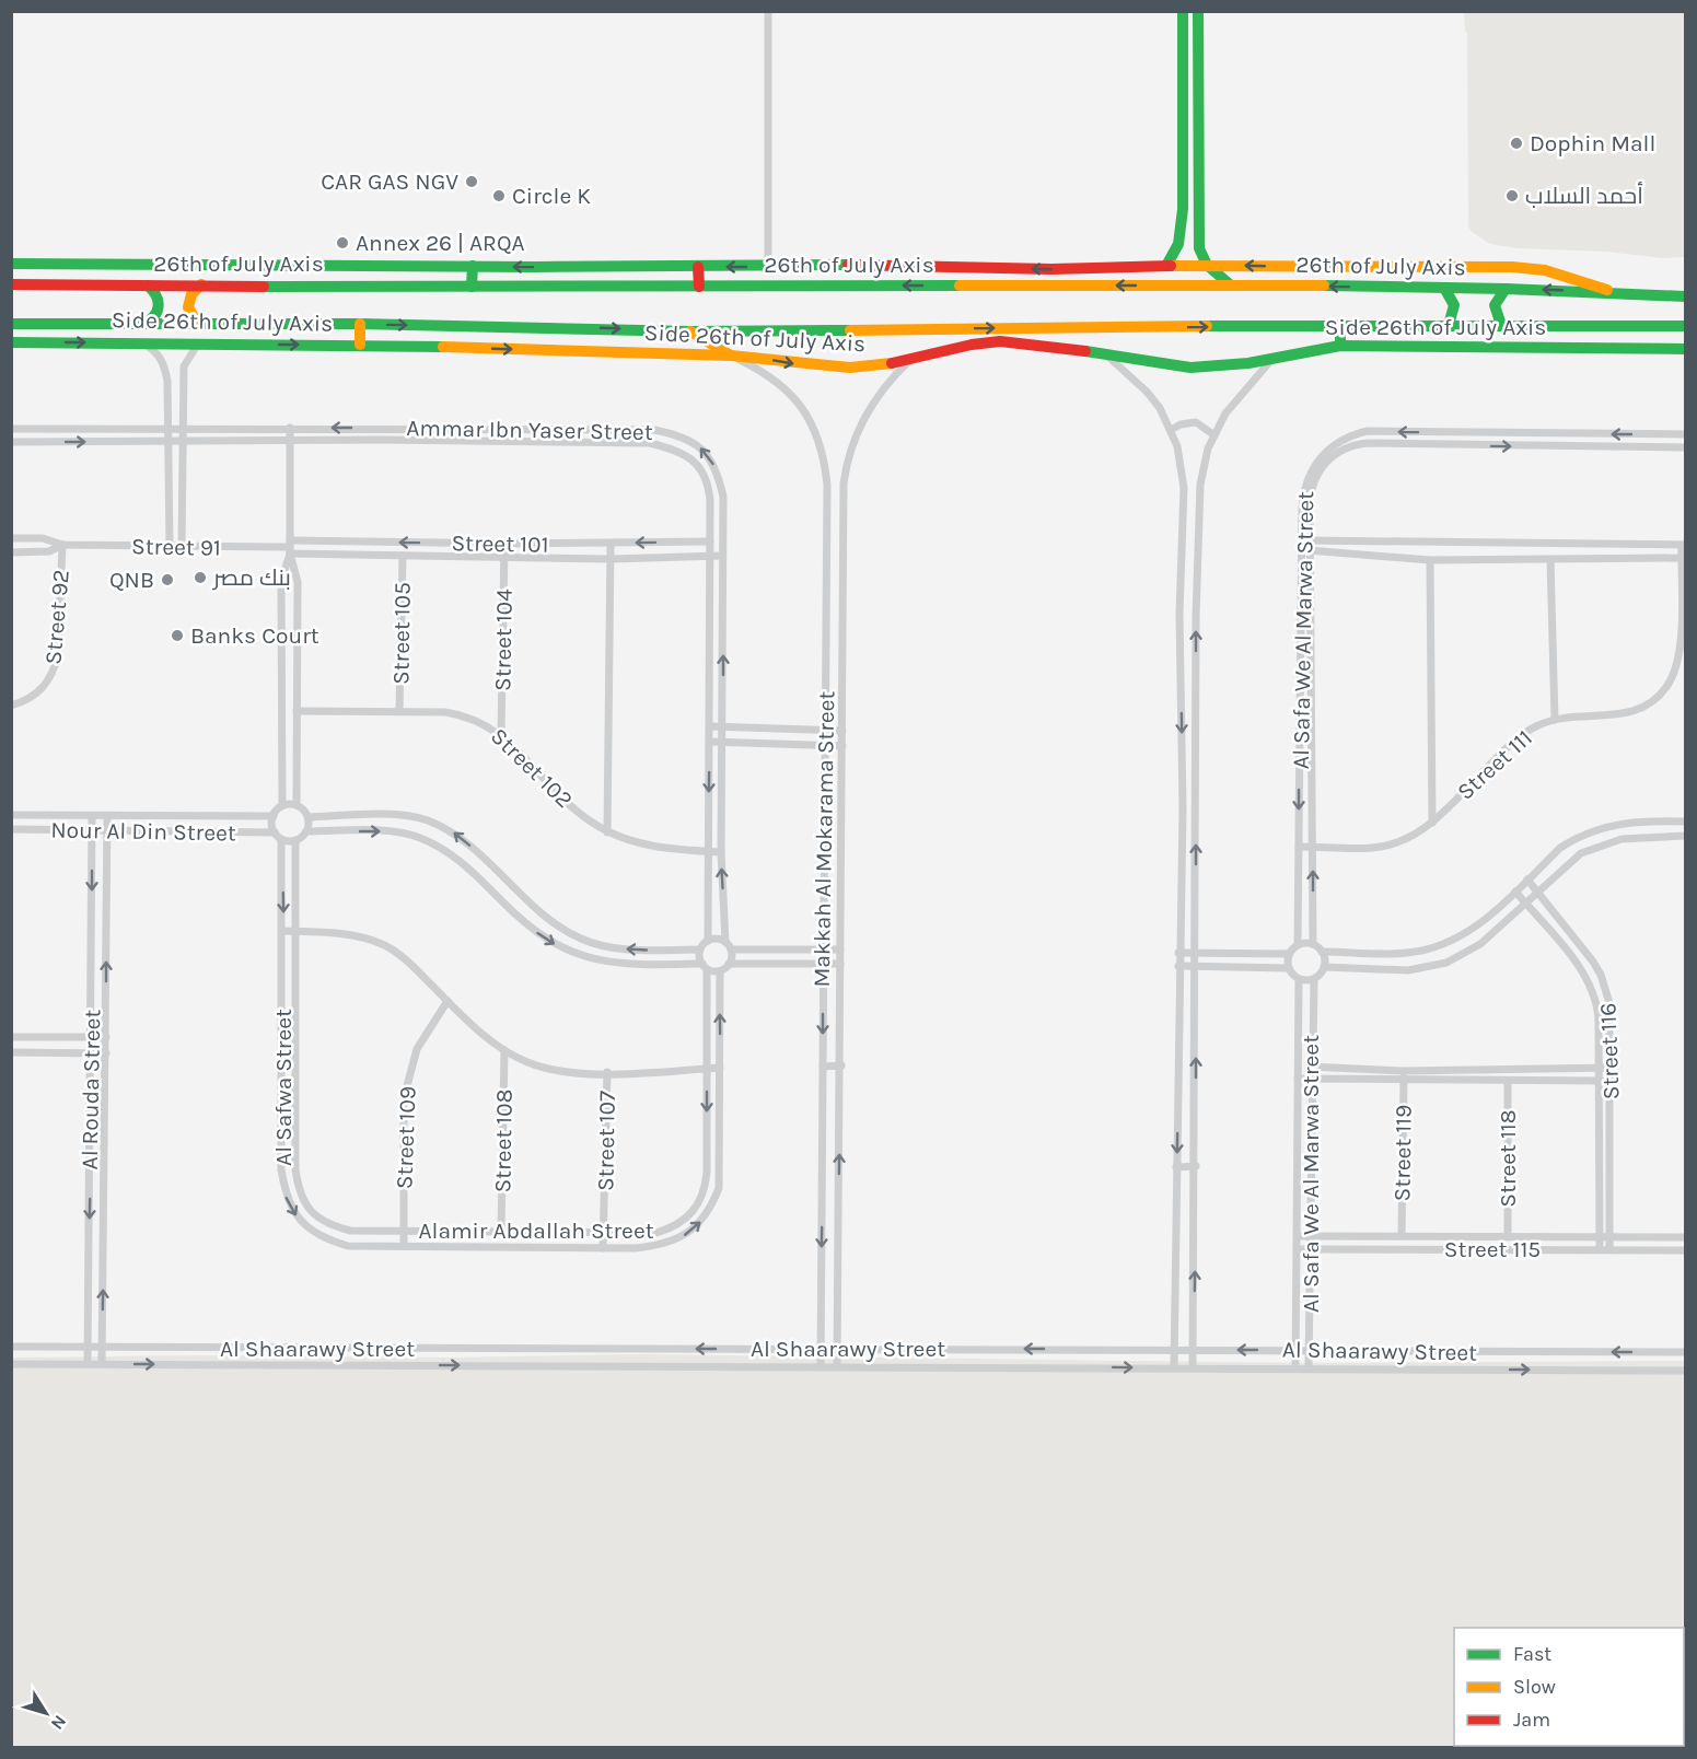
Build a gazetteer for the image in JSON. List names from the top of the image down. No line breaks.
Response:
{"streets":{"main road":["26th of July Axis","Side 26th of July Axis"],"street":["Ammar Ibn Yaser Street","Street 101","Street 91","Street 92","Al Safa We Al Marwa Street","Street 105","Street 104","Street 111","Street 102","Nour Al Din Street","Makkah Al Mokarama Street","Street 116","Al Safwa Street","Al Rouda Street","Street 109","Street 108","Street 107","Street 119","Street 118","Alamir Abdallah Street","Street 115","Al Shaarawy Street"]},"crossings":[["Side 26th of July Axis","Makkah Al Mokarama Street"],["Ammar Ibn Yaser Street","Street 101"],["Ammar Ibn Yaser Street","Street 102"],["Ammar Ibn Yaser Street","Alamir Abdallah Street"],["Street 101","Street 91"],["Street 101","Street 105"],["Street 101","Street 104"],["Street 91","Street 92"],["Al Safa We Al Marwa Street","Street 111"],["Al Safa We Al Marwa Street","Street 115"],["Al Safa We Al Marwa Street","Al Shaarawy Street"],["Street 105","Street 102"],["Street 104","Street 102"],["Nour Al Din Street","Al Safwa Street"],["Nour Al Din Street","Al Rouda Street"],["Makkah Al Mokarama Street","Al Shaarawy Street"],["Street 116","Street 115"],["Al Safwa Street","Street 109"],["Al Safwa Street","Alamir Abdallah Street"],["Al Rouda Street","Al Shaarawy Street"],["Street 109","Alamir Abdallah Street"],["Street 108","Alamir Abdallah Street"],["Street 107","Alamir Abdallah Street"],["Street 119","Street 115"],["Street 118","Street 115"]],"one_way":["Al Safwa Street"],"places":["Dophin Mall","CAR GAS NGV","Circle K","أحمد السلاب","Annex 26 | ARQA","بنك مصر","QNB","Banks Court"],"legend":["Fast","Slow","Jam"],"north":"bottom right"}
